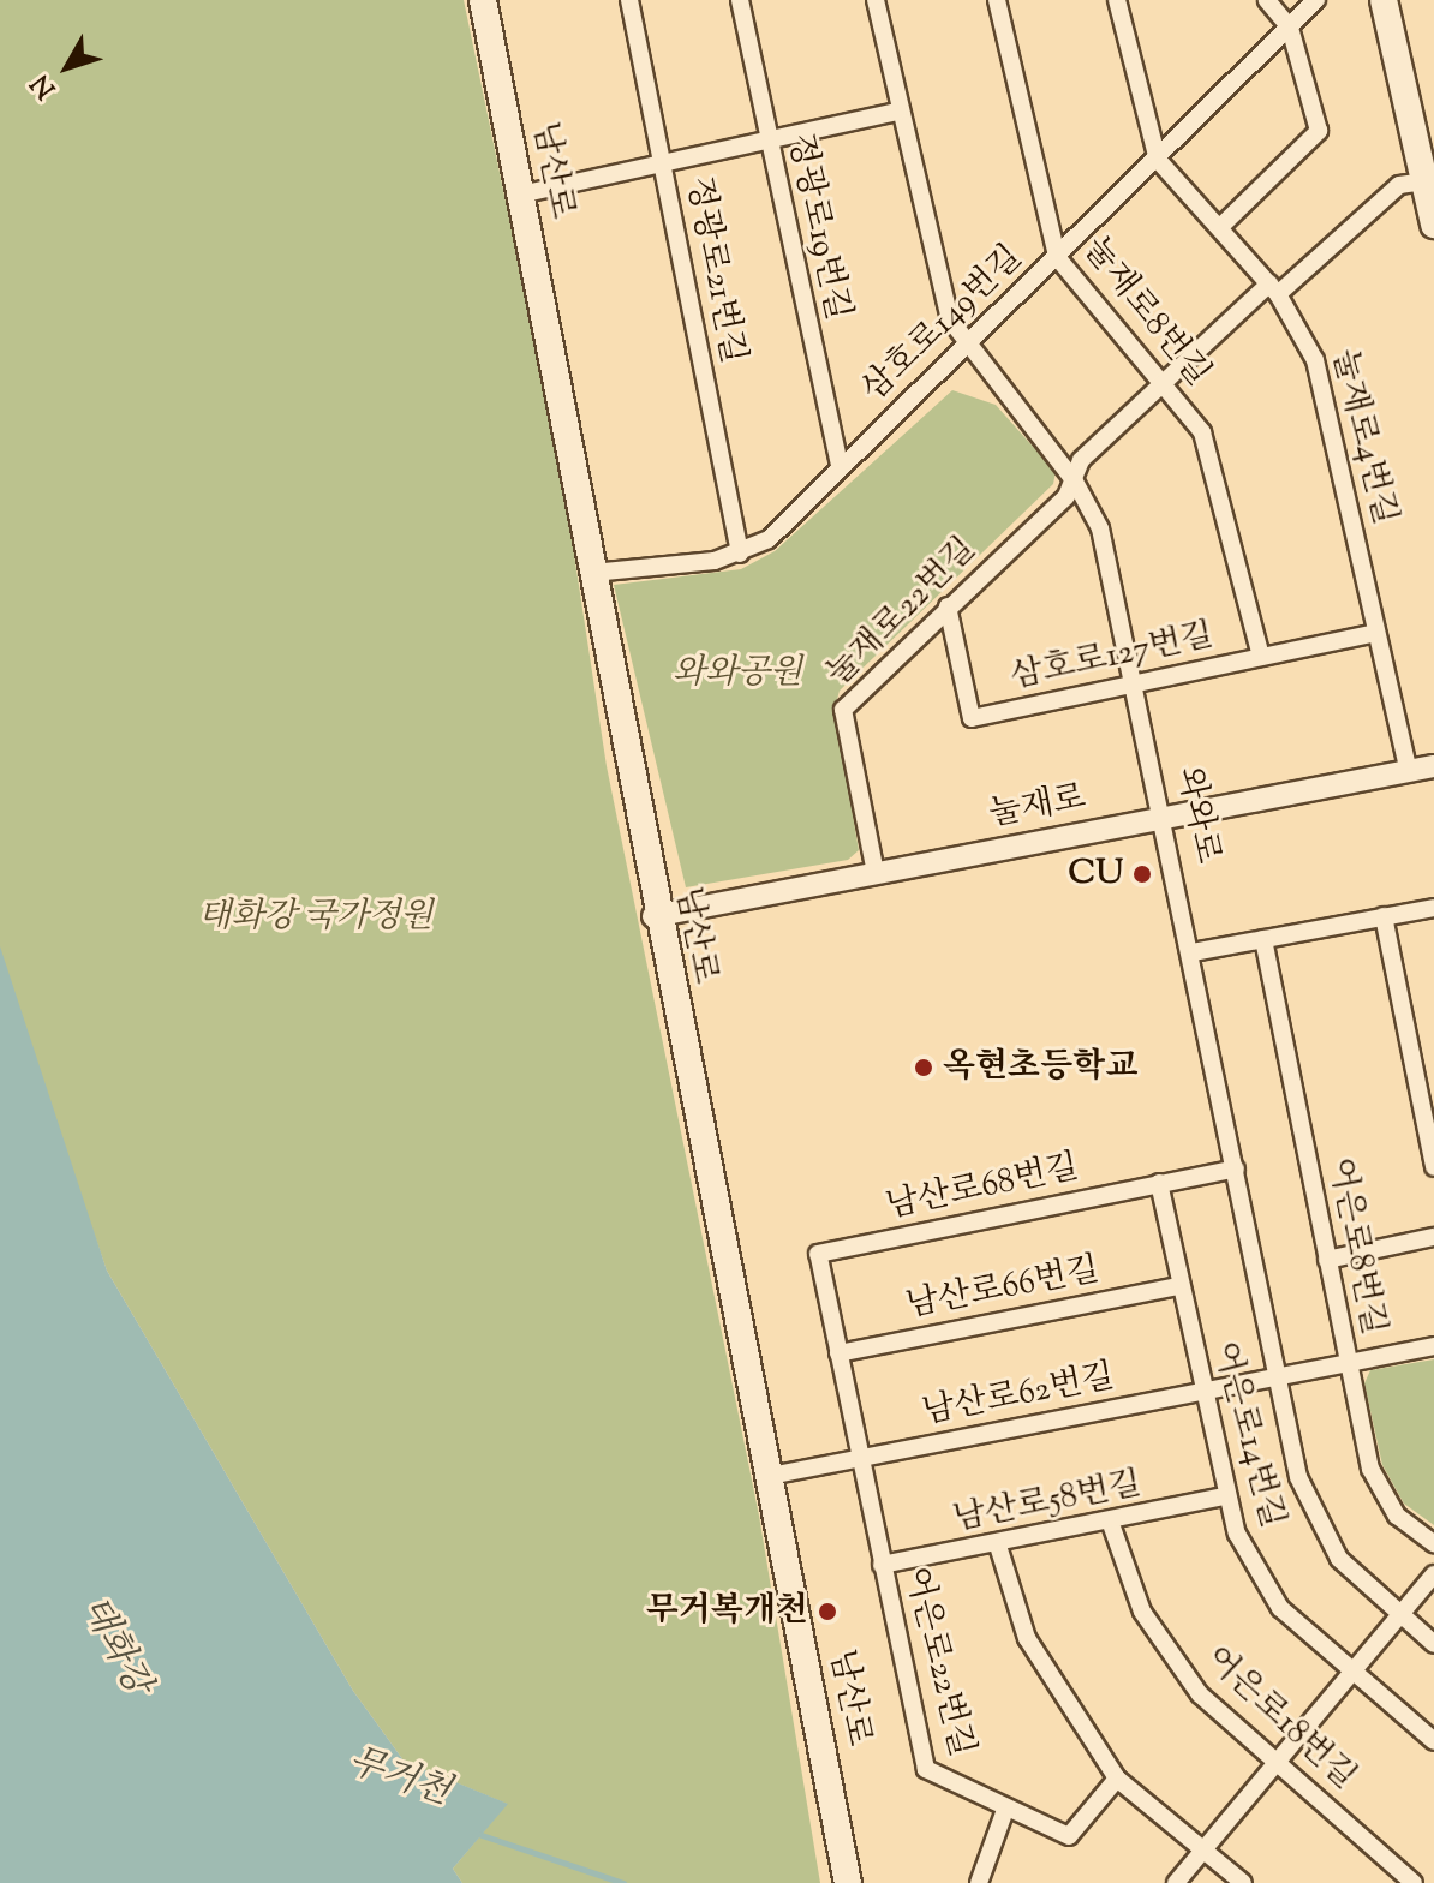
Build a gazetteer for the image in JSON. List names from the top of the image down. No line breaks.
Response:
{"streets":{"main road":["남산로"],"street":["정광로19번길","정광로21번길","눌재로8번길","삼호로149번길","눌재로4번길","눌재로22번길","삼호로127번길","눌재로","와와로","남산로68번길","어은로8번길","남산로66번길","남산로62번길","어은로14번길","남산로58번길","어은로22번길","어은로18번길"]},"crossings":[["남산로","삼호로149번길"],["남산로","눌재로"],["남산로","남산로62번길"],["정광로19번길","삼호로149번길"],["정광로21번길","삼호로149번길"],["눌재로8번길","삼호로149번길"],["눌재로8번길","눌재로22번길"],["눌재로8번길","삼호로127번길"],["삼호로149번길","눌재로4번길"],["삼호로149번길","와와로"],["눌재로4번길","눌재로22번길"],["눌재로4번길","삼호로127번길"],["눌재로4번길","눌재로"],["눌재로22번길","삼호로127번길"],["눌재로22번길","눌재로"],["눌재로22번길","와와로"],["삼호로127번길","와와로"],["눌재로","와와로"],["와와로","남산로68번길"],["와와로","남산로62번길"],["남산로68번길","어은로14번길"],["남산로68번길","어은로22번길"],["어은로8번길","남산로62번길"],["남산로66번길","어은로14번길"],["남산로66번길","어은로22번길"],["남산로62번길","어은로14번길"],["남산로62번길","어은로22번길"],["어은로14번길","남산로58번길"],["남산로58번길","어은로22번길"],["남산로58번길","어은로18번길"]],"water":["태화강","무거천"],"parks":["와와공원","태화강 국가정원"],"places":["CU","옥현초등학교","무거복개천"],"north":"bottom left"}
